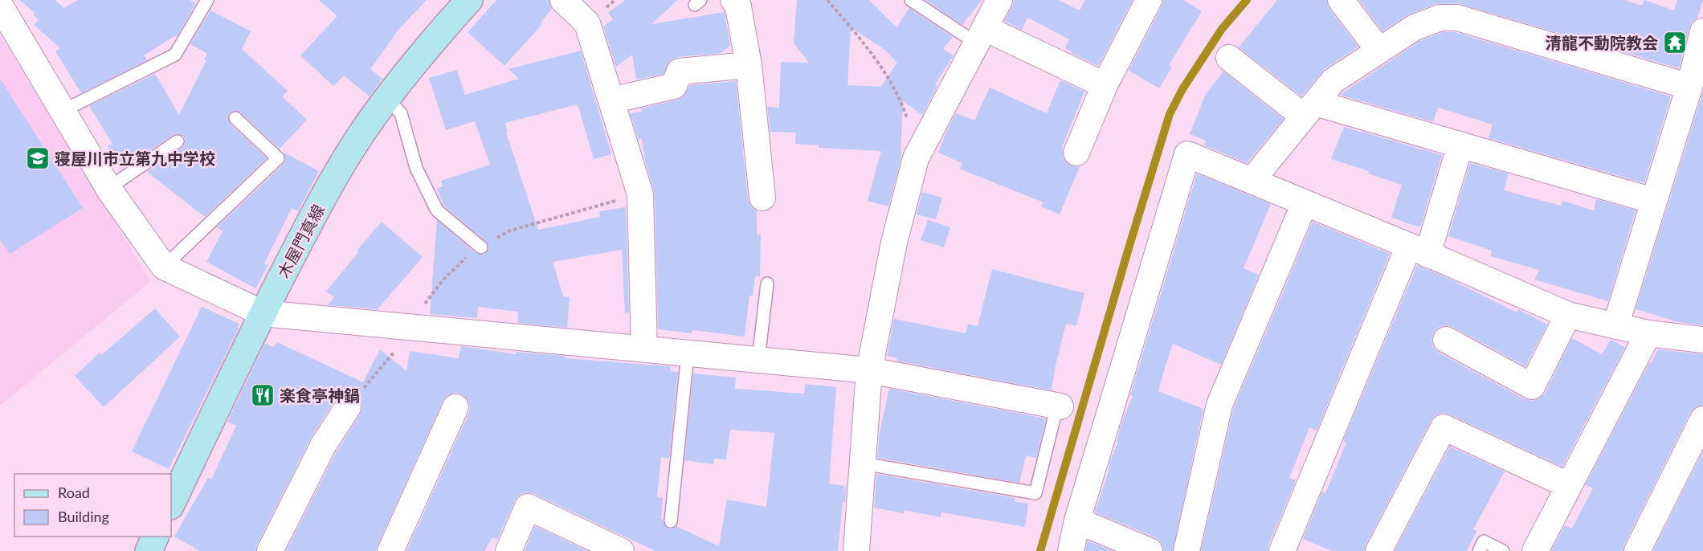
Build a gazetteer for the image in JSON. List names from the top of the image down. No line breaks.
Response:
{"streets":{"main road":["木屋門真線"]},"places":{"temple":["清龍不動院教会"],"school or university":["寝屋川市立第九中学校"],"restaurant":["楽食亭神鍋"]},"legend":["Road","Building"]}
